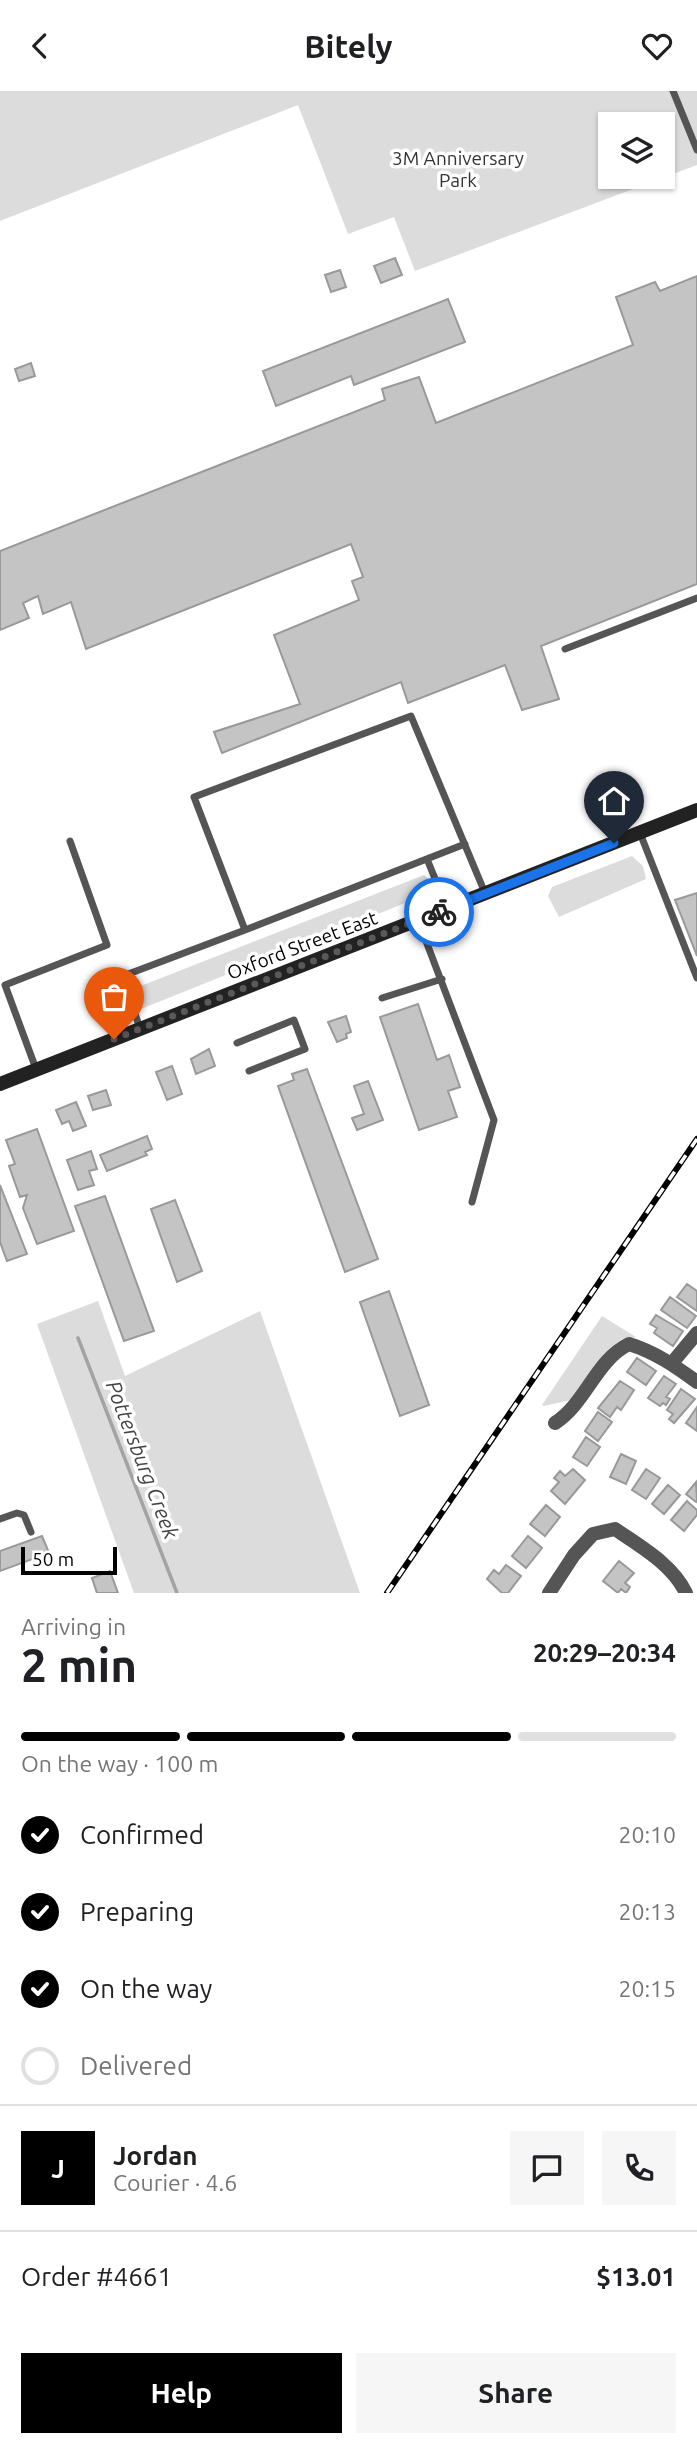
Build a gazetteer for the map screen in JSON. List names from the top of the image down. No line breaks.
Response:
{"streets":{"main road":["Oxford Street East"]},"water":["Pottersburg Creek"],"parks":["3M Anniversary Park"],"scale_bar":"50 m","page":{"header":"Bitely","scale":"50 m","heading":["2 min","Arriving in","20:29–20:34"],"panel":["Jordan","Courier · 4.6","Order #4661","$13.01"],"bar":"On the way · 100 m","list":[["Confirmed","20:10"],["Preparing","20:13"],["On the way","20:15"],"Delivered"],"round":"J","buttons":["Help","Share"]}}
